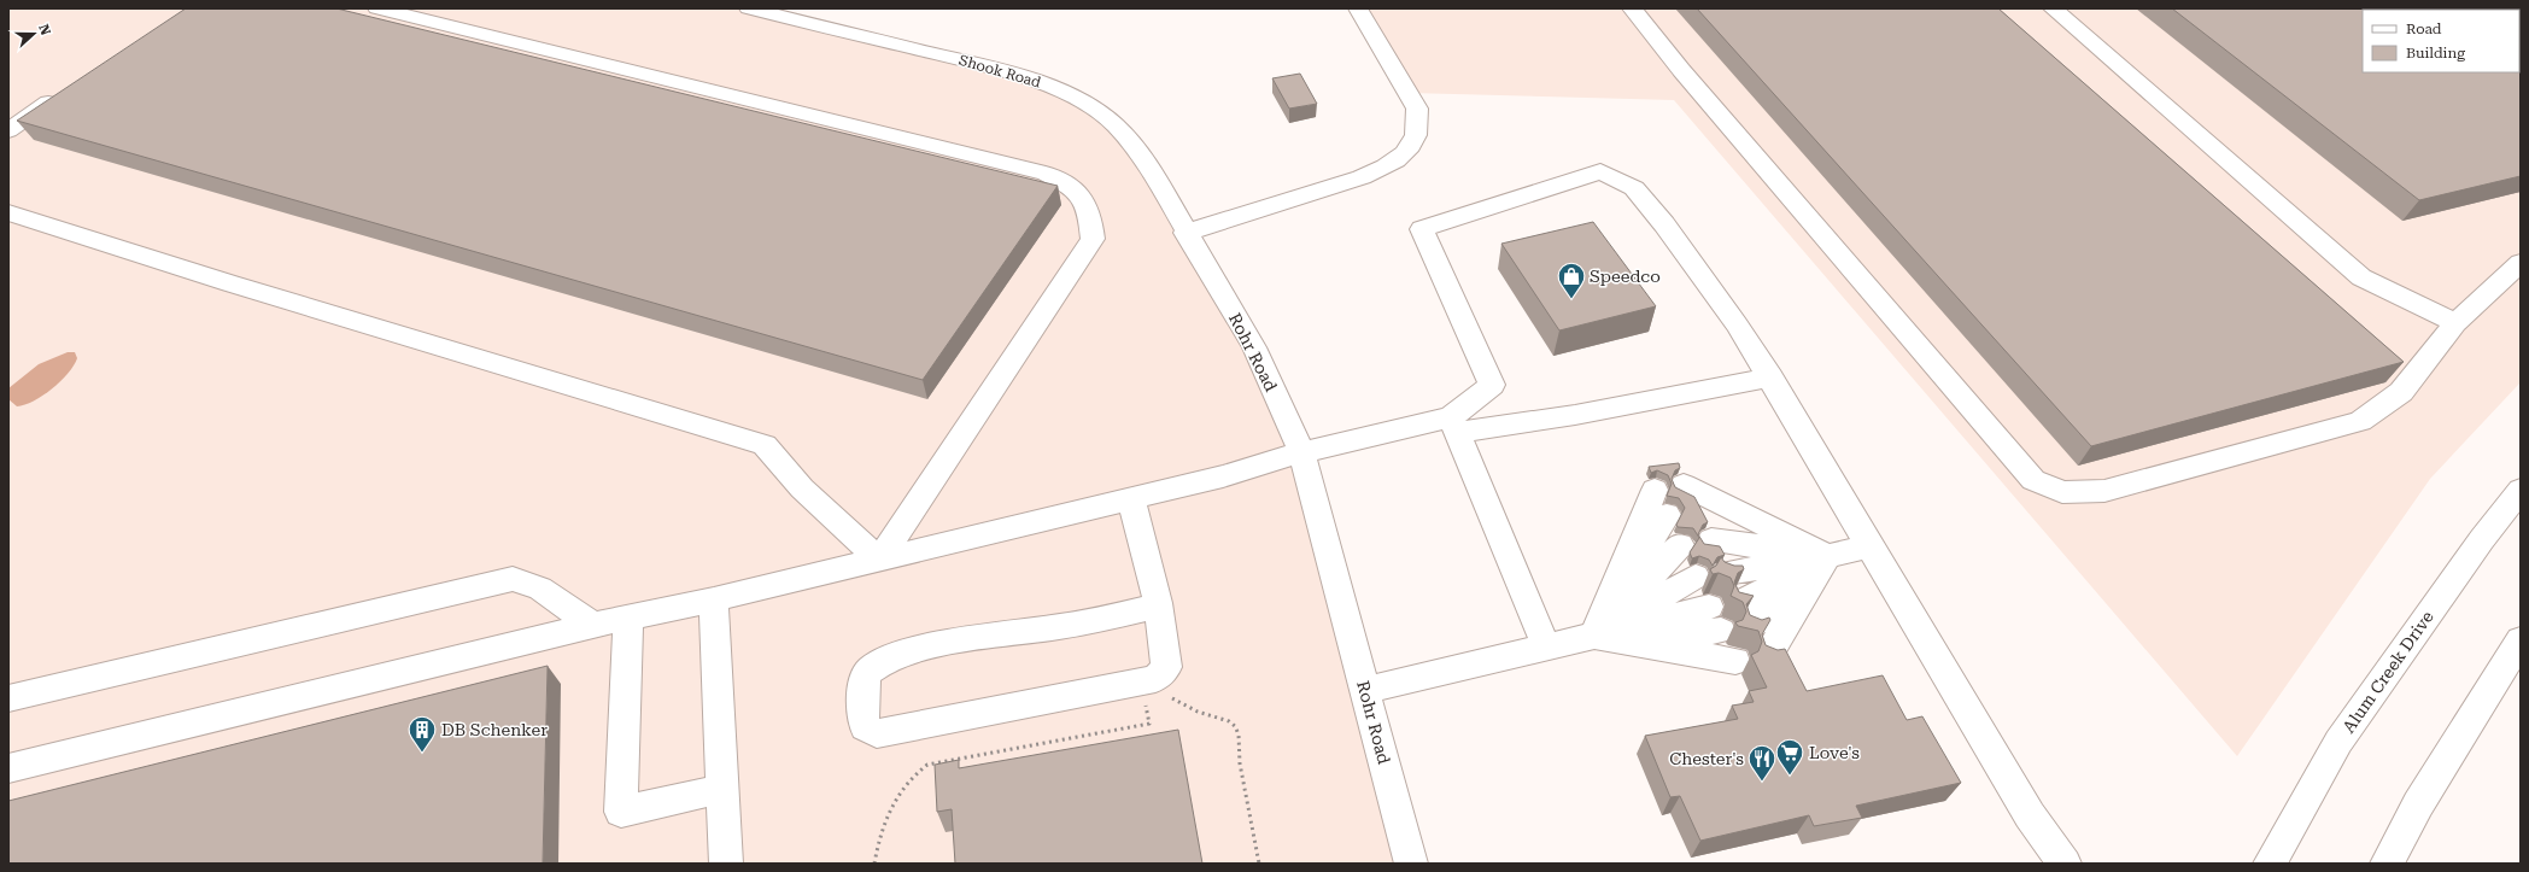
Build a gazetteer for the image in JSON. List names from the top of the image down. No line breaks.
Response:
{"streets":{"street":["Shook Road","Rohr Road","Alum Creek Drive"]},"crossings":[["Shook Road","Rohr Road"]],"places":{"shop":["Speedco"],"building":["DB Schenker"],"supermarket":["Love's"],"restaurant":["Chester's"]},"legend":["Road","Building"],"north":"right"}
